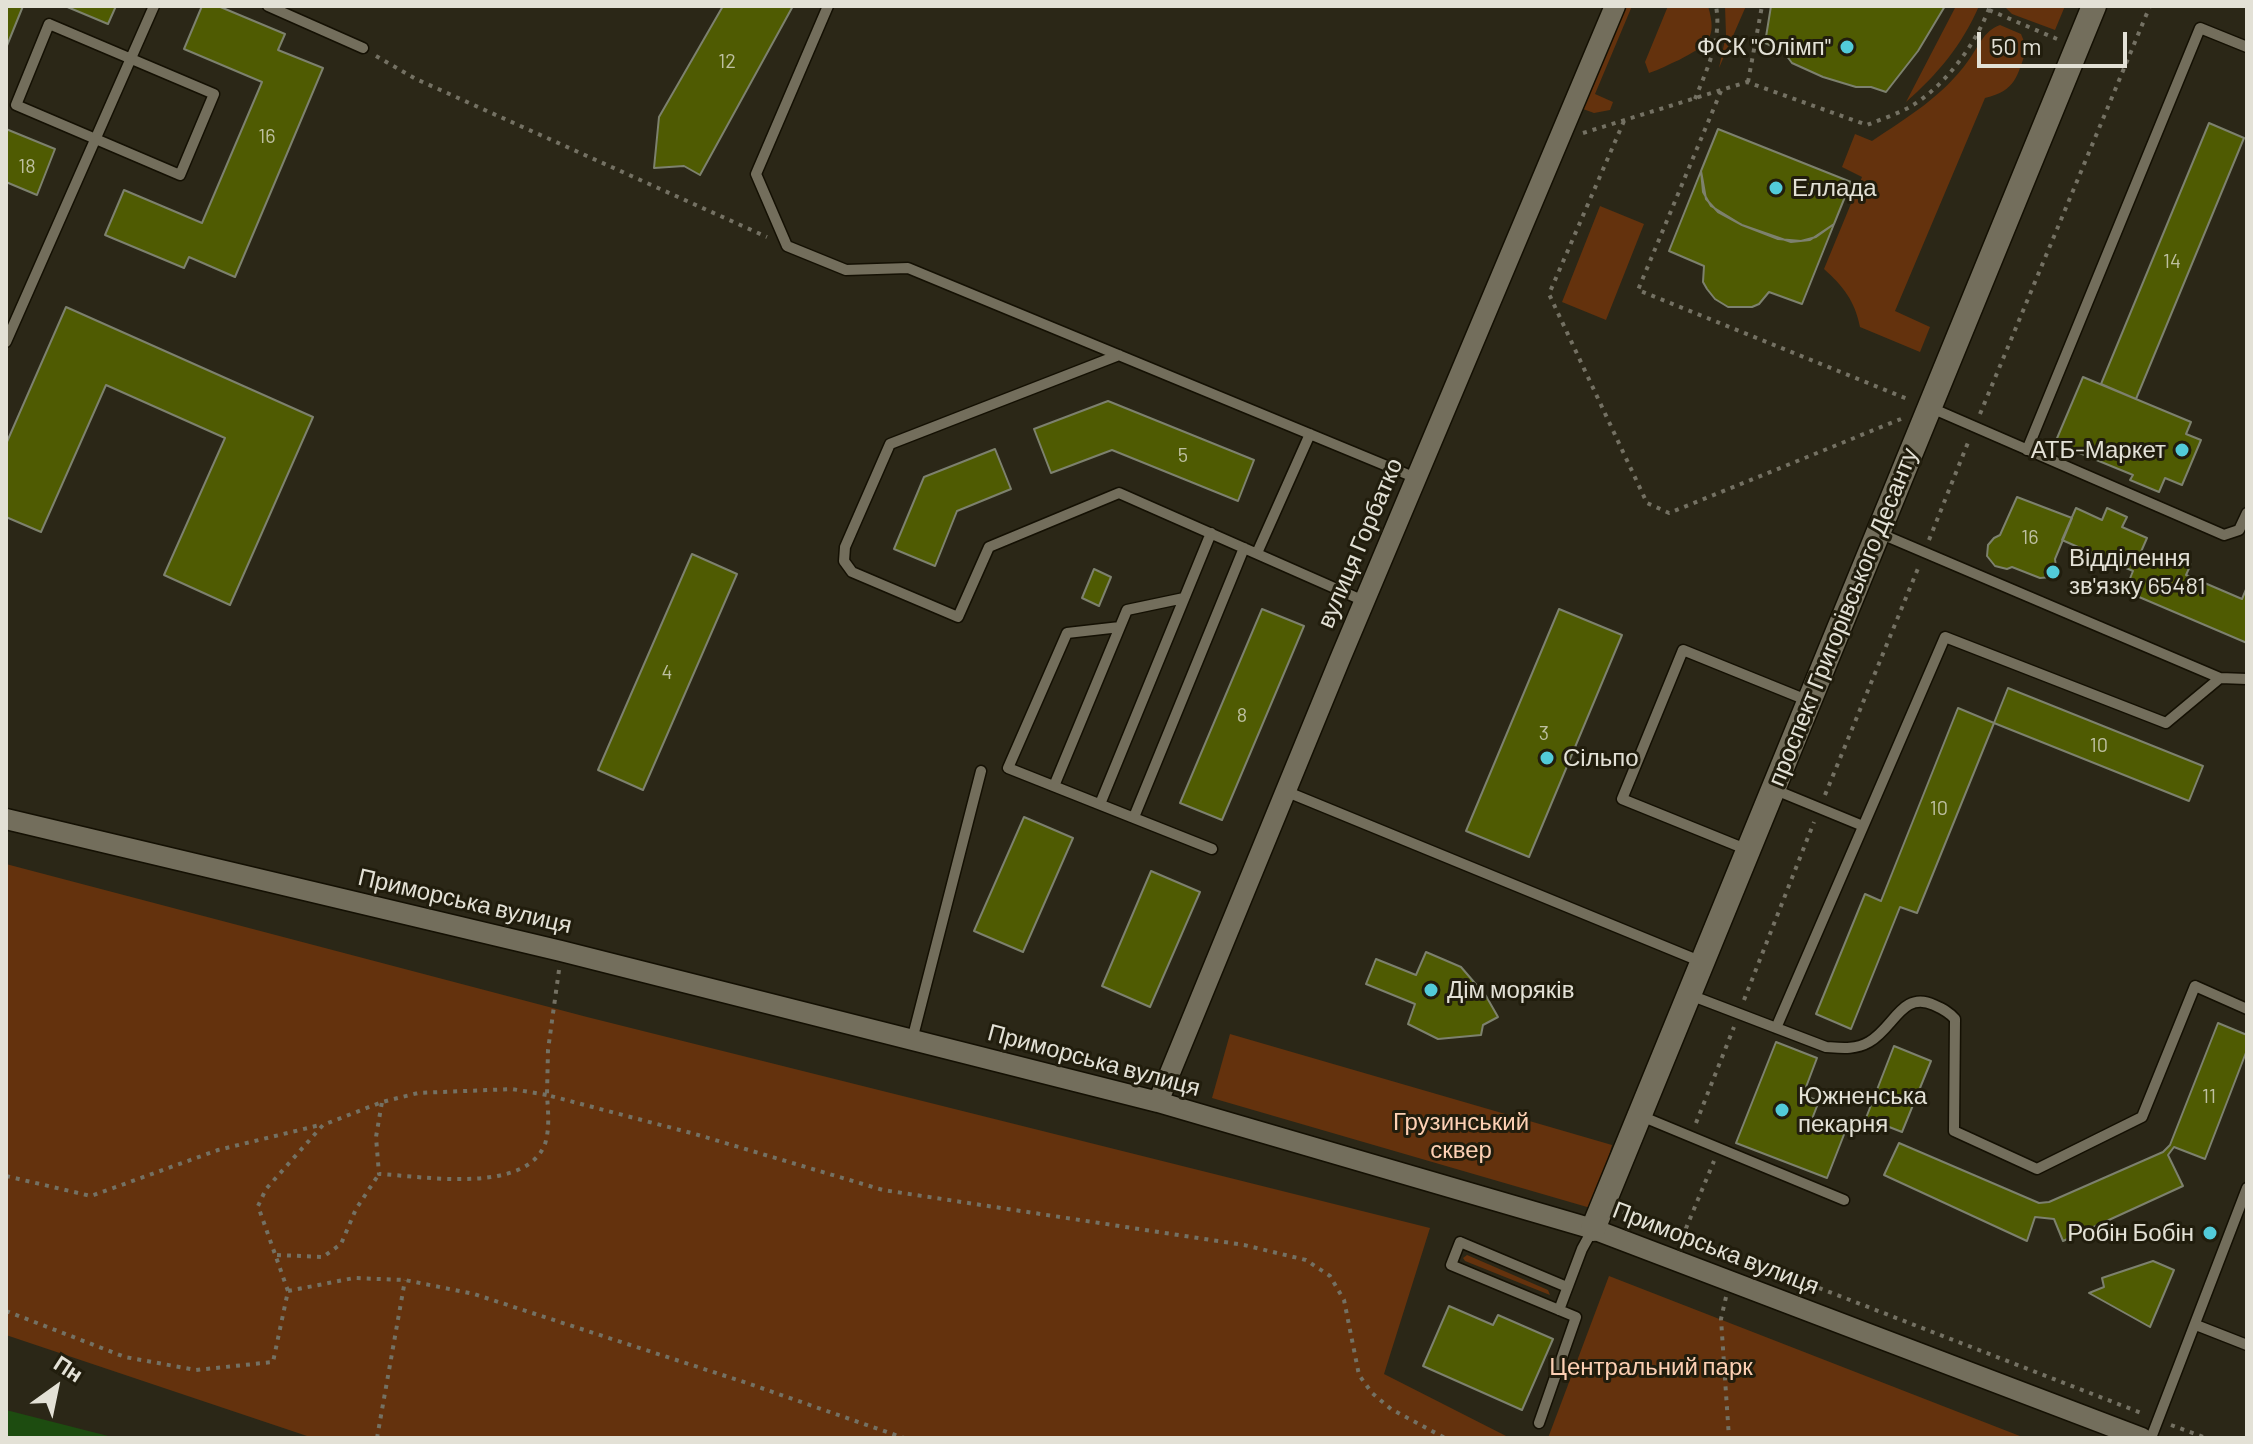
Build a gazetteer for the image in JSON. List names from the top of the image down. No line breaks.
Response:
{"streets":{"street":["вулиця Горбатко","проспект Григорівського Десанту","Приморська вулиця"]},"crossings":[["вулиця Горбатко","Приморська вулиця"],["проспект Григорівського Десанту","Приморська вулиця"]],"parks":["Грузинський сквер","Центральний парк"],"places":["ФСК \"Олімп\"","Еллада","АТБ-Маркет","Відділення зв'язку 65481","Сільпо","Дім моряків","Южненська пекарня","Робін Бобін"],"house_numbers":["12","16","18","14","5","16","4","8","3","10","10","11"],"scale_bar":"50 m","north":"top right"}
